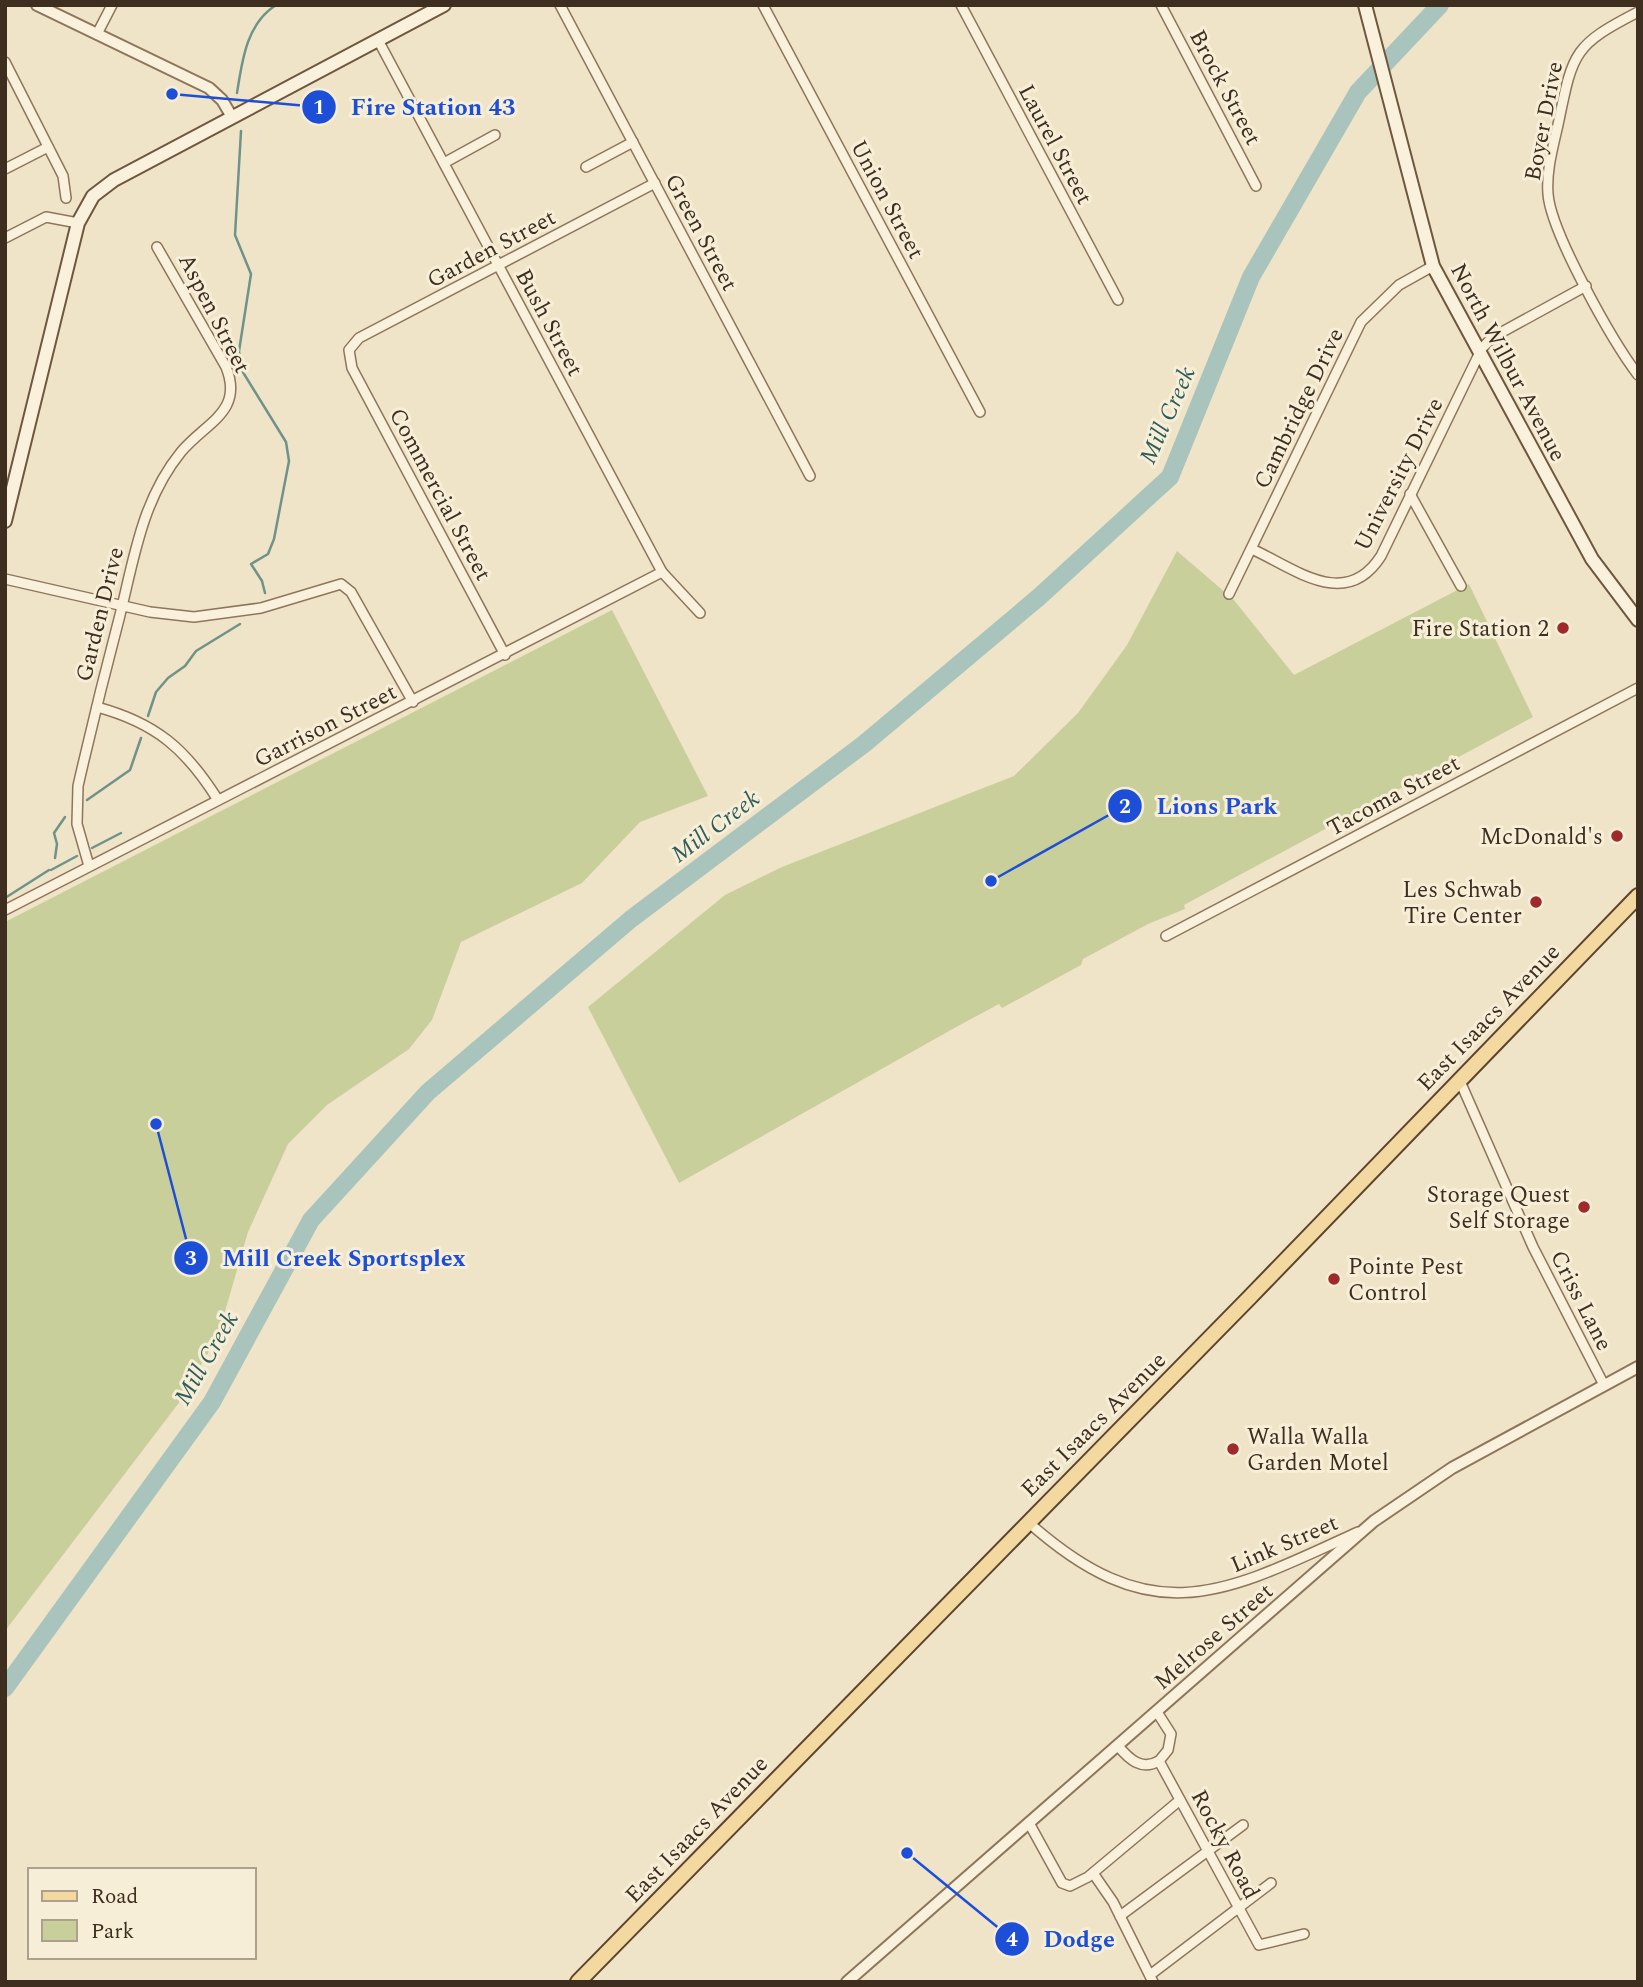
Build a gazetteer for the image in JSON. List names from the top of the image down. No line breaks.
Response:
{"streets":{"main road":["North Wilbur Avenue","East Isaacs Avenue"],"street":["Brock Street","Boyer Drive","Laurel Street","Union Street","Green Street","Garden Street","Aspen Street","Bush Street","Cambridge Drive","University Drive","Commercial Street","Garden Drive","Garrison Street","Tacoma Street","Criss Lane","Link Street","Melrose Street","Rocky Road"]},"crossings":[["Green Street","Garden Street"],["Garden Street","Bush Street"],["Garden Street","Commercial Street"],["Aspen Street","Garden Drive"],["Bush Street","Garrison Street"],["North Wilbur Avenue","Cambridge Drive"],["North Wilbur Avenue","University Drive"],["Cambridge Drive","University Drive"],["Commercial Street","Garrison Street"],["Garden Drive","Garrison Street"],["East Isaacs Avenue","Criss Lane"],["East Isaacs Avenue","Link Street"],["Criss Lane","Melrose Street"],["Link Street","Melrose Street"]],"water":["Mill Creek"],"places":["Fire Station 43","Fire Station 2","McDonald's","Lions Park","Les Schwab Tire Center","Mill Creek Sportsplex","Storage Quest Self Storage","Pointe Pest Control","Walla Walla Garden Motel","Dodge"],"legend":["Road","Park"]}
